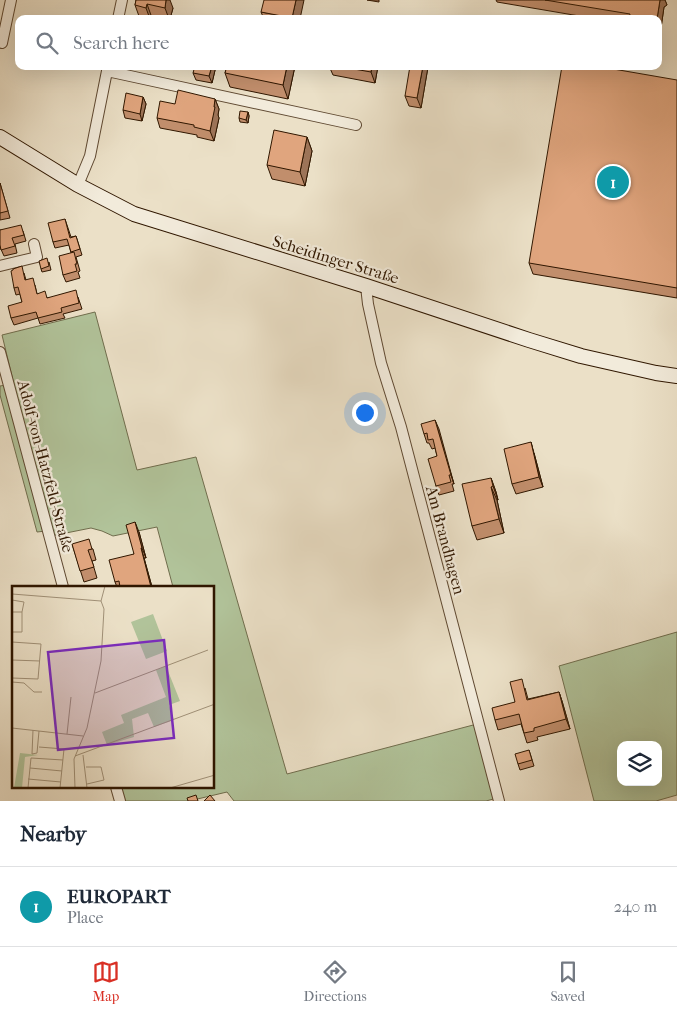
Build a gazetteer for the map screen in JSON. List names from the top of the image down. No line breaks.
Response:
{"streets":{"main road":["Scheidinger Straße"],"street":["Adolf-von-Hatzfeld-Straße","Am Brandhagen"]},"crossings":[["Scheidinger Straße","Am Brandhagen"]],"page":{"search":"Search here","pins":"1","heading":"Nearby","list":[{"mark":"1","name":"EUROPART","note":"Place","value":"240 m"}],"nav":["Map","Directions","Saved"]}}
